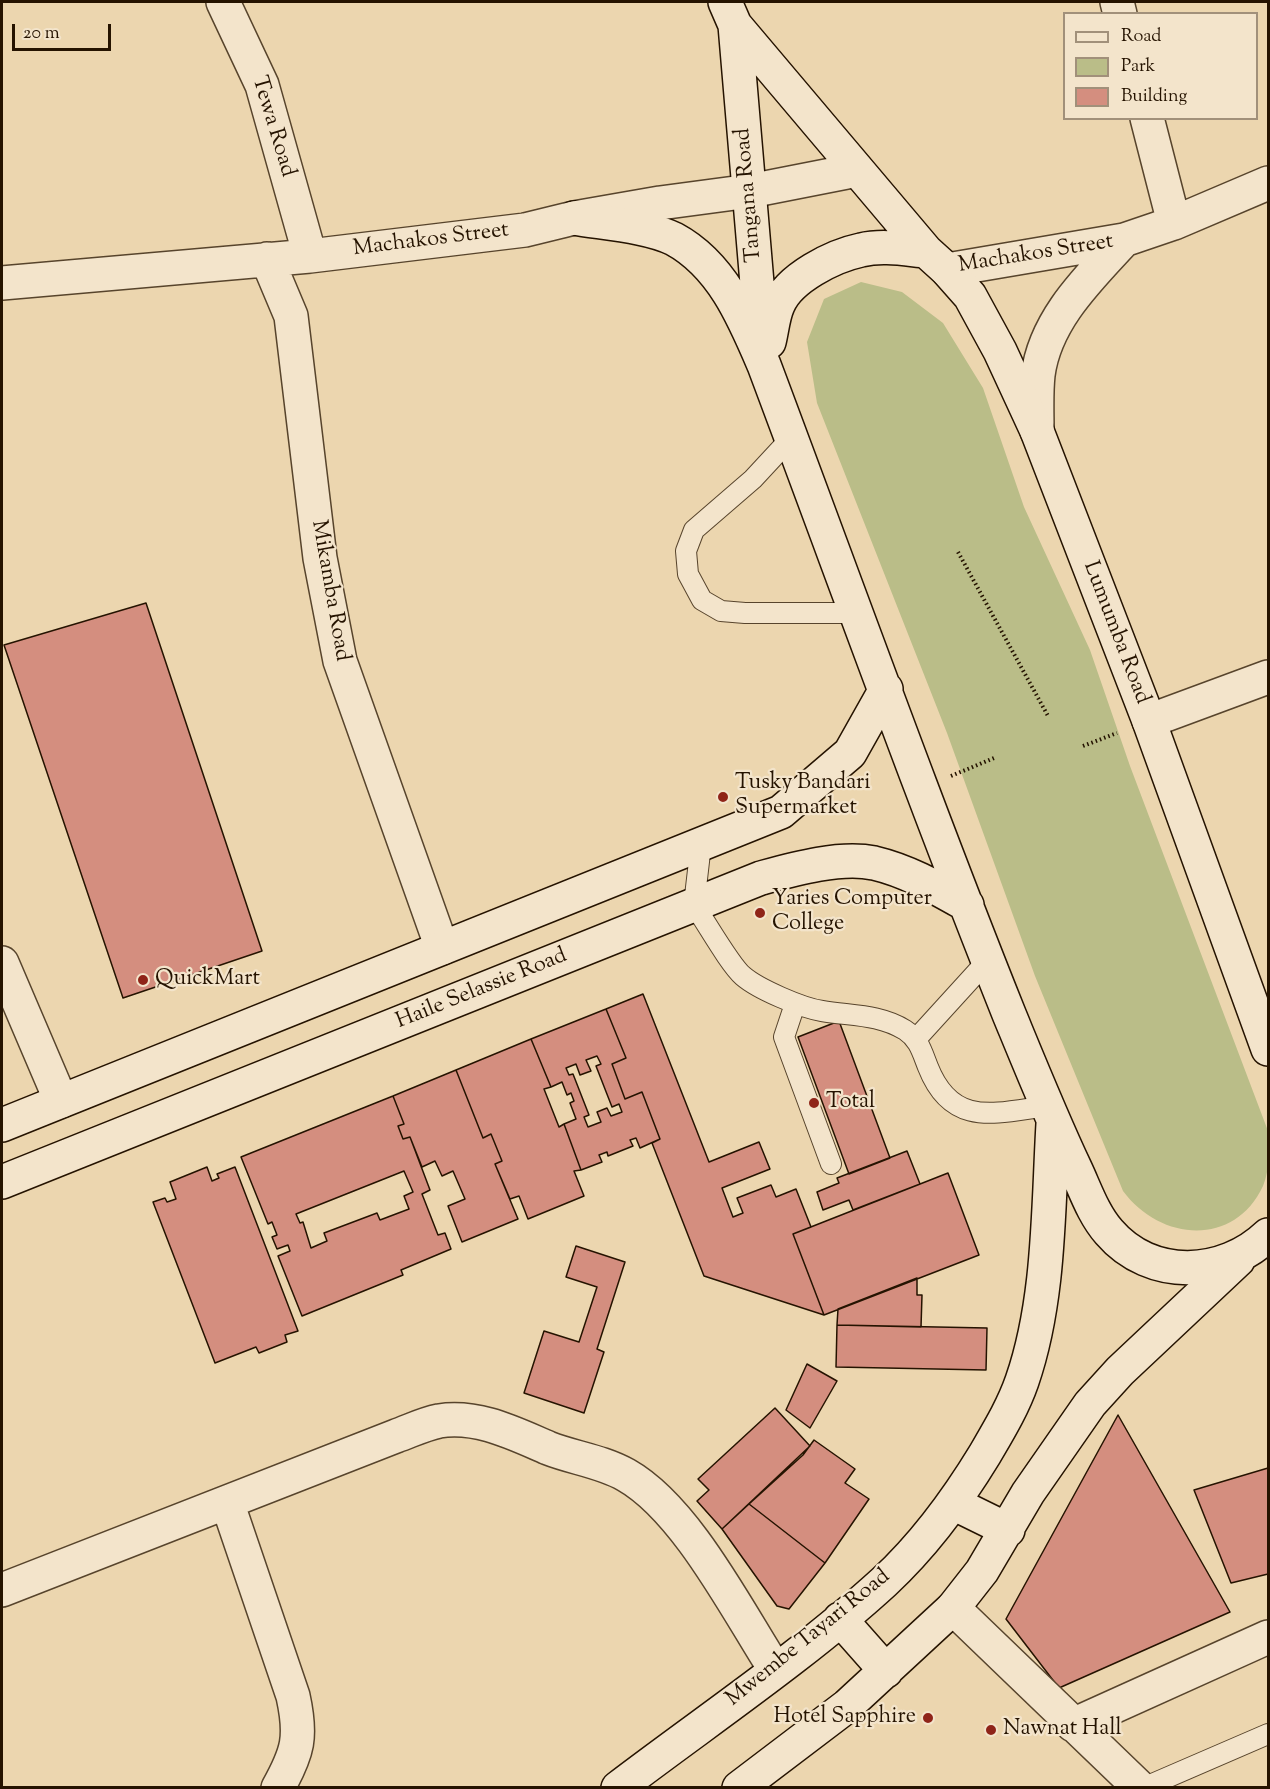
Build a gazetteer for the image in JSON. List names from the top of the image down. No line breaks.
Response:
{"streets":{"street":["Tewa Road","Tangana Road","Machakos Street","Mikamba Road","Lumumba Road","Haile Selassie Road","Mwembe Tayari Road"]},"crossings":[["Tewa Road","Machakos Street"],["Tangana Road","Machakos Street"],["Tangana Road","Lumumba Road"],["Machakos Street","Mikamba Road"],["Machakos Street","Lumumba Road"]],"places":["Tusky Bandari Supermarket","Yaries Computer College","QuickMart","Total","Hotel Sapphire","Nawnat Hall"],"legend":["Road","Park","Building"],"scale_bar":"20 m"}
